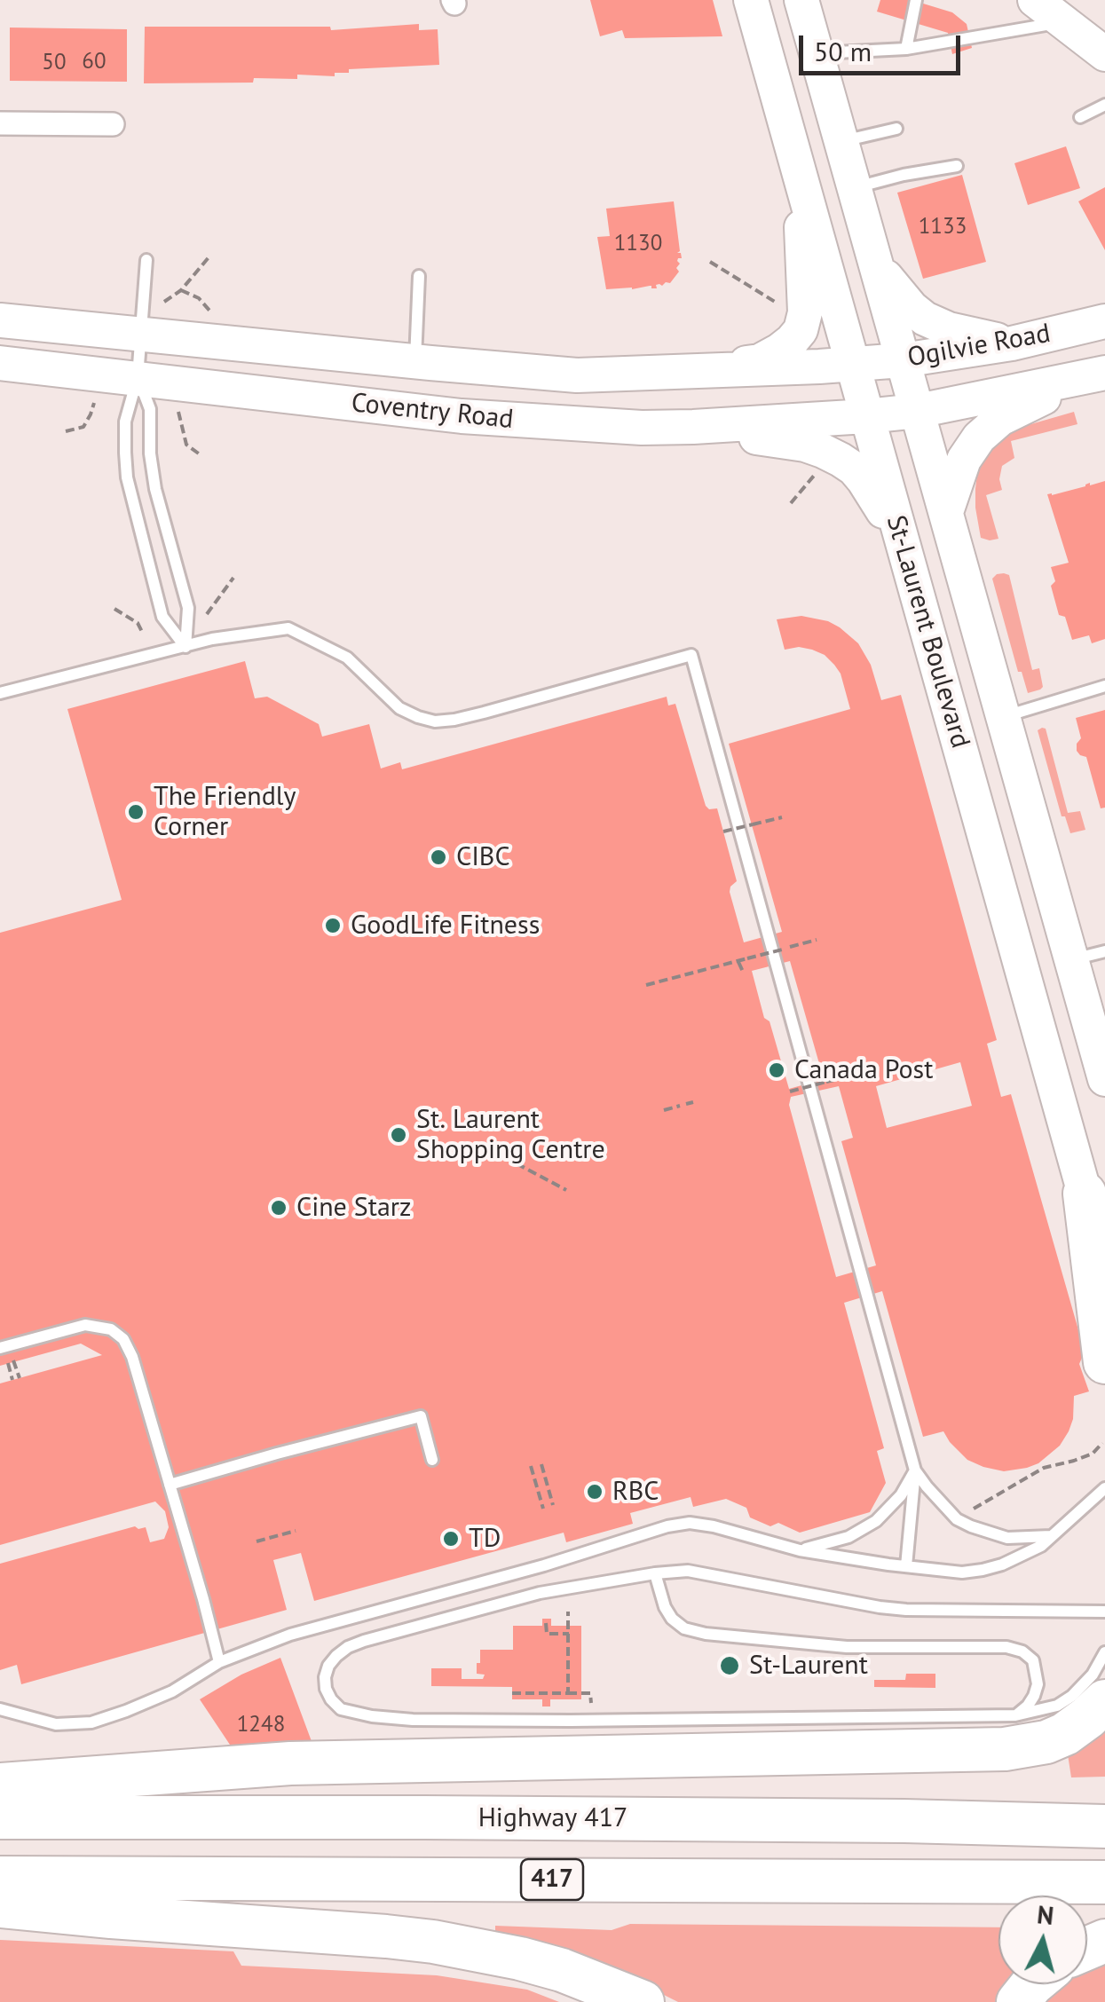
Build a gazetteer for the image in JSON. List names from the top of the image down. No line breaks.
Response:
{"streets":{"highway":["Highway 417","417"],"main road":["Ogilvie Road","Coventry Road","St-Laurent Boulevard"]},"crossings":[["Ogilvie Road","Coventry Road"],["Ogilvie Road","St-Laurent Boulevard"],["Coventry Road","St-Laurent Boulevard"]],"places":["The Friendly Corner","CIBC","GoodLife Fitness","Canada Post","St. Laurent Shopping Centre","Cine Starz","RBC","TD","St-Laurent"],"house_numbers":["60","50","1133","1130","1248"],"scale_bar":"50 m","north":"top"}
